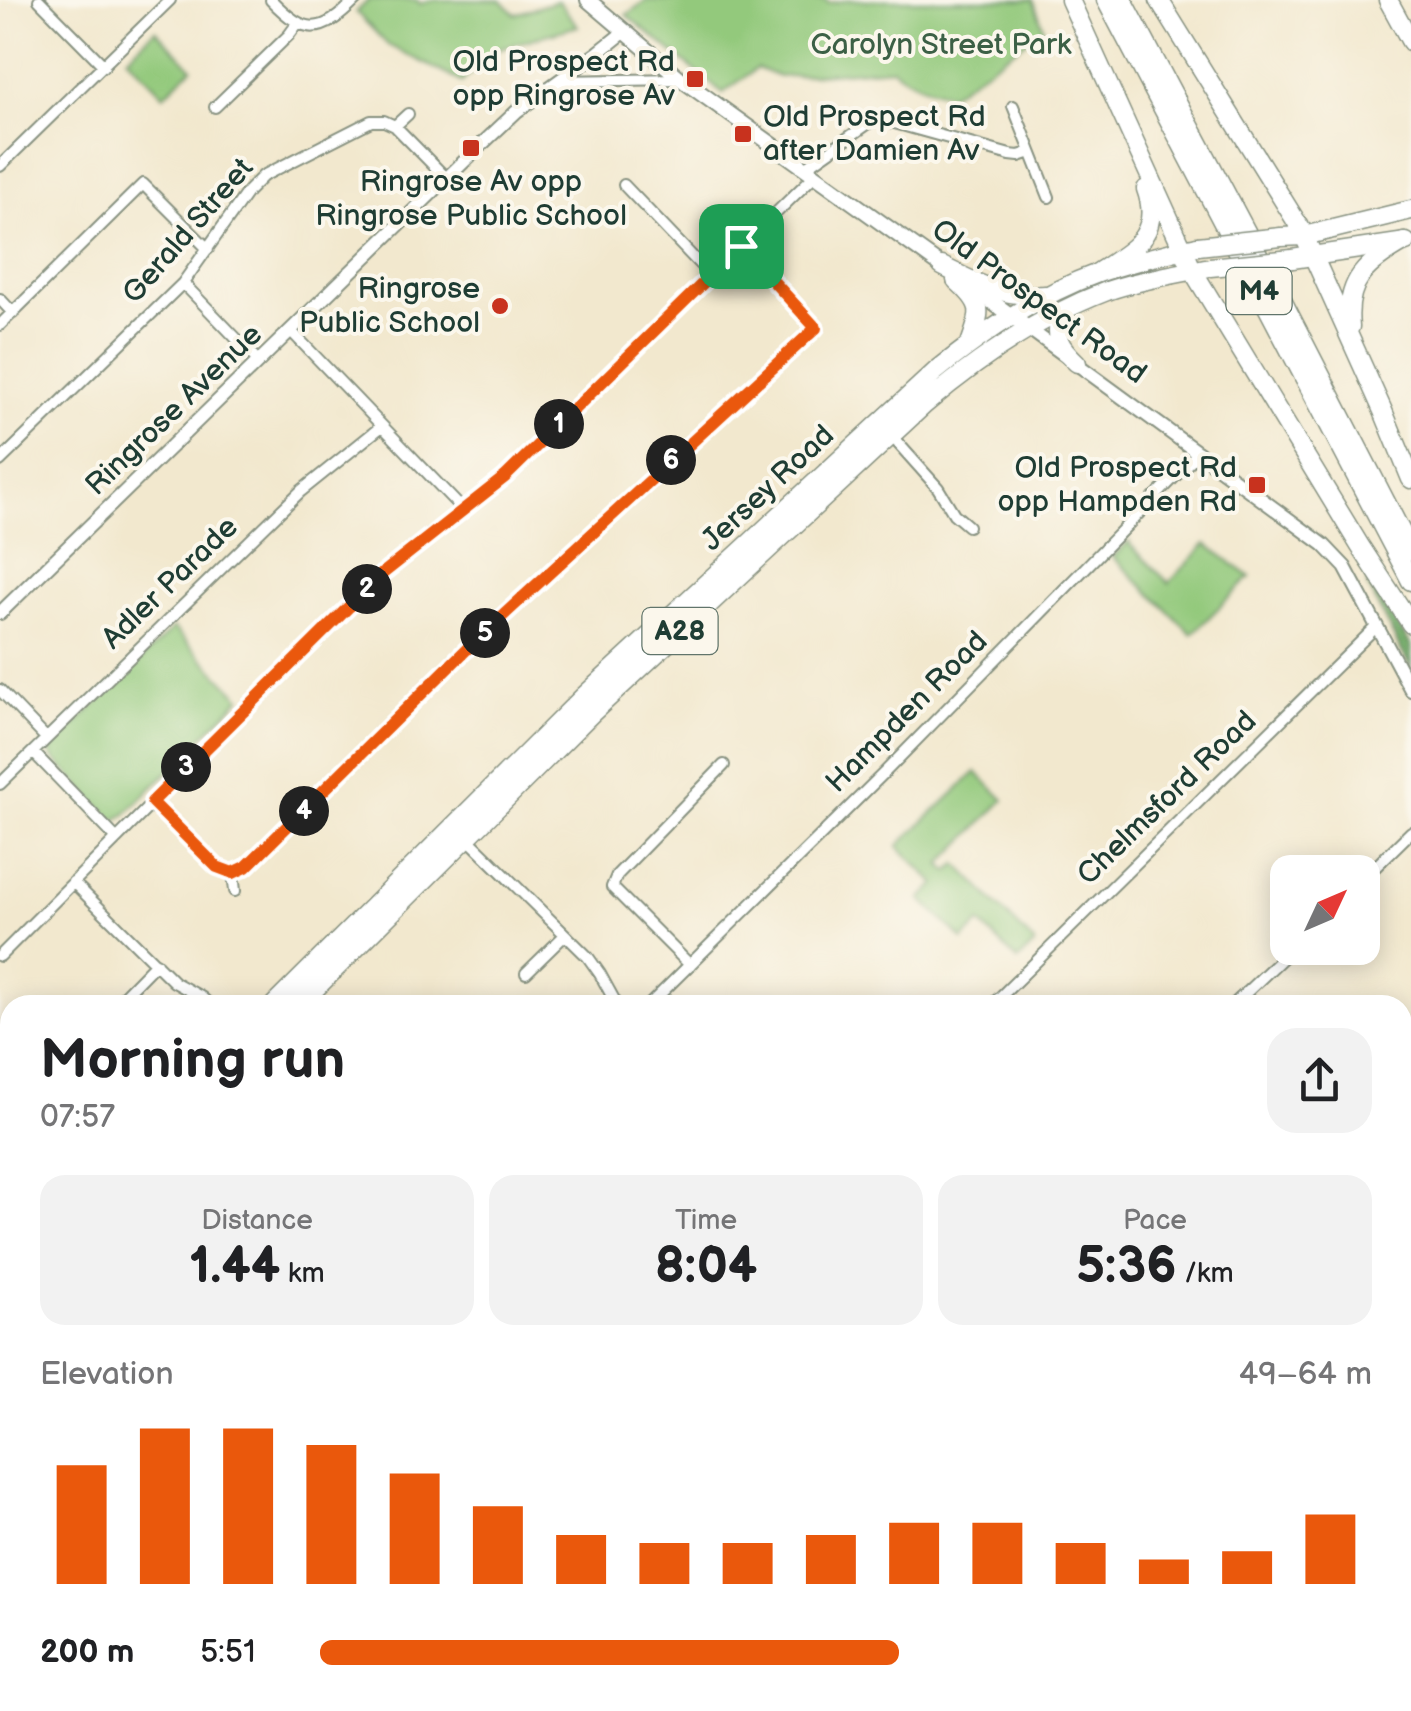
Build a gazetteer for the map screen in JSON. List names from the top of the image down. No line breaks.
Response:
{"streets":{"highway":["M4","Jersey Road","A28"],"main road":["Old Prospect Road"],"street":["Gerald Street","Ringrose Avenue","Adler Parade","Hampden Road","Chelmsford Road"]},"crossings":[["Old Prospect Road","Ringrose Avenue"],["Old Prospect Road","Jersey Road"],["Old Prospect Road","Hampden Road"],["Old Prospect Road","Chelmsford Road"]],"parks":["Carolyn Street Park"],"places":{"transit":["Old Prospect Rd opp Ringrose Av","Old Prospect Rd after Damien Av","Ringrose Av opp Ringrose Public School","Old Prospect Rd opp Hampden Rd"],"other":["Ringrose Public School"]},"north":"top right","page":{"pins":["1","6","2","5","3","4"],"heading":["Morning run","07:57"],"stats":[["Distance","1.44 km"],["Time","8:04"],["Pace","5:36 /km"]],"chart":["Elevation","49–64 m"],"list":[{"name":"200 m","note":"5:51"}]}}
